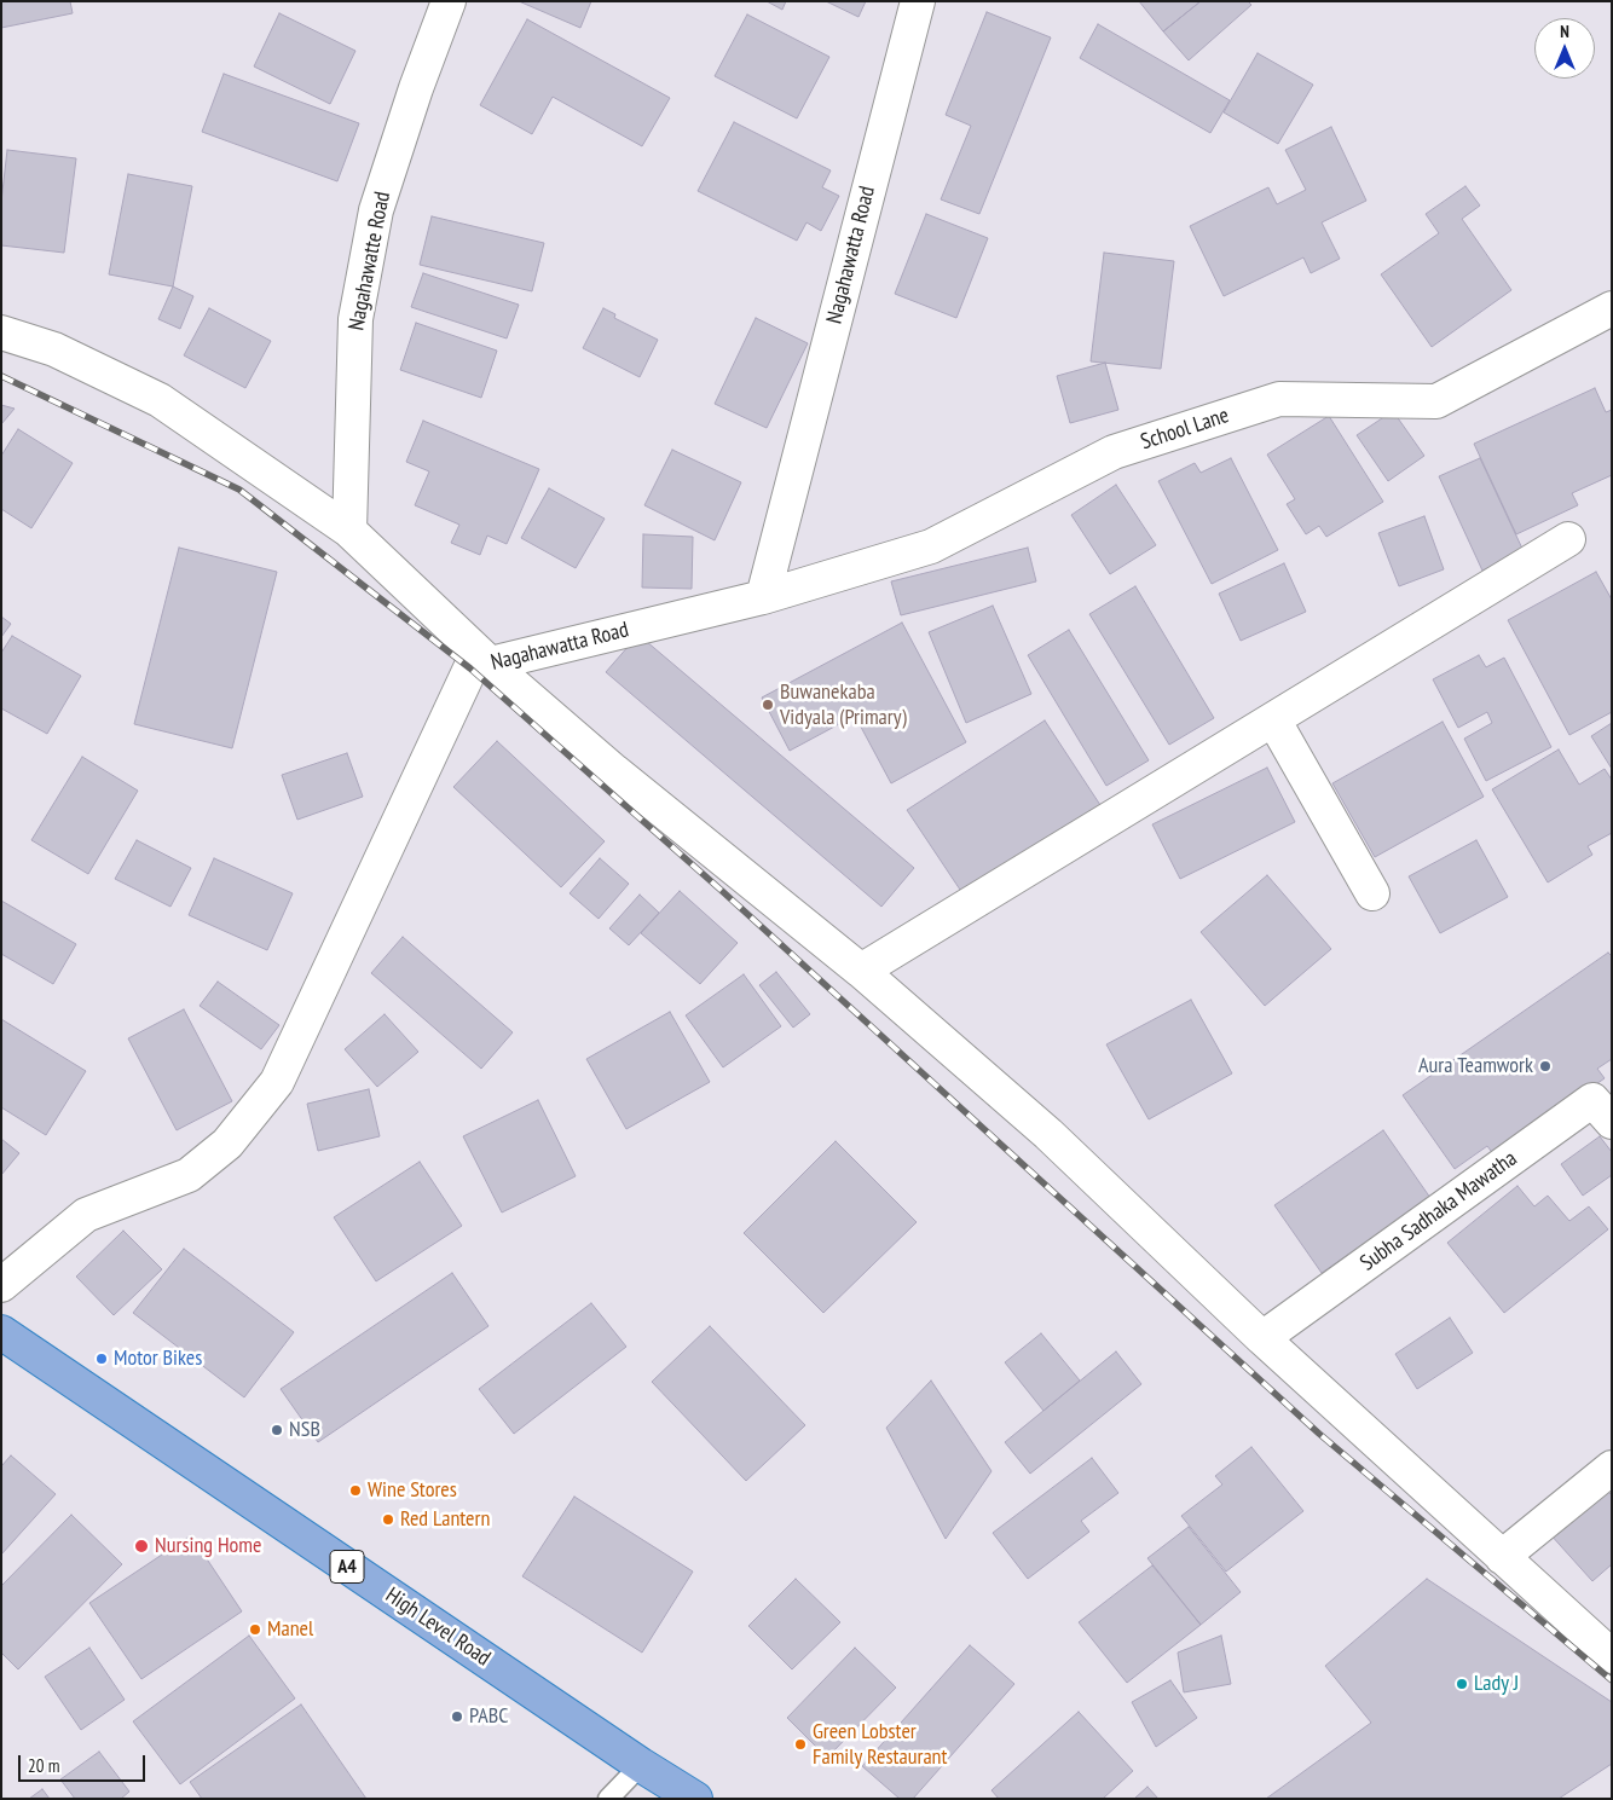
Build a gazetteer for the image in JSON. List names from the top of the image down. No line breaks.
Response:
{"streets":{"highway":["A4","High Level Road"],"street":["Nagahawatta Road","Nagahawatte Road","School Lane","Subha Sadhaka Mawatha"]},"crossings":[["Nagahawatta Road","School Lane"]],"places":["Buwanekaba Vidyala (Primary)","Aura Teamwork","Motor Bikes","NSB","Wine Stores","Red Lantern","Nursing Home","Manel","Lady J","PABC","Green Lobster Family Restaurant"],"scale_bar":"20 m","north":"top"}
